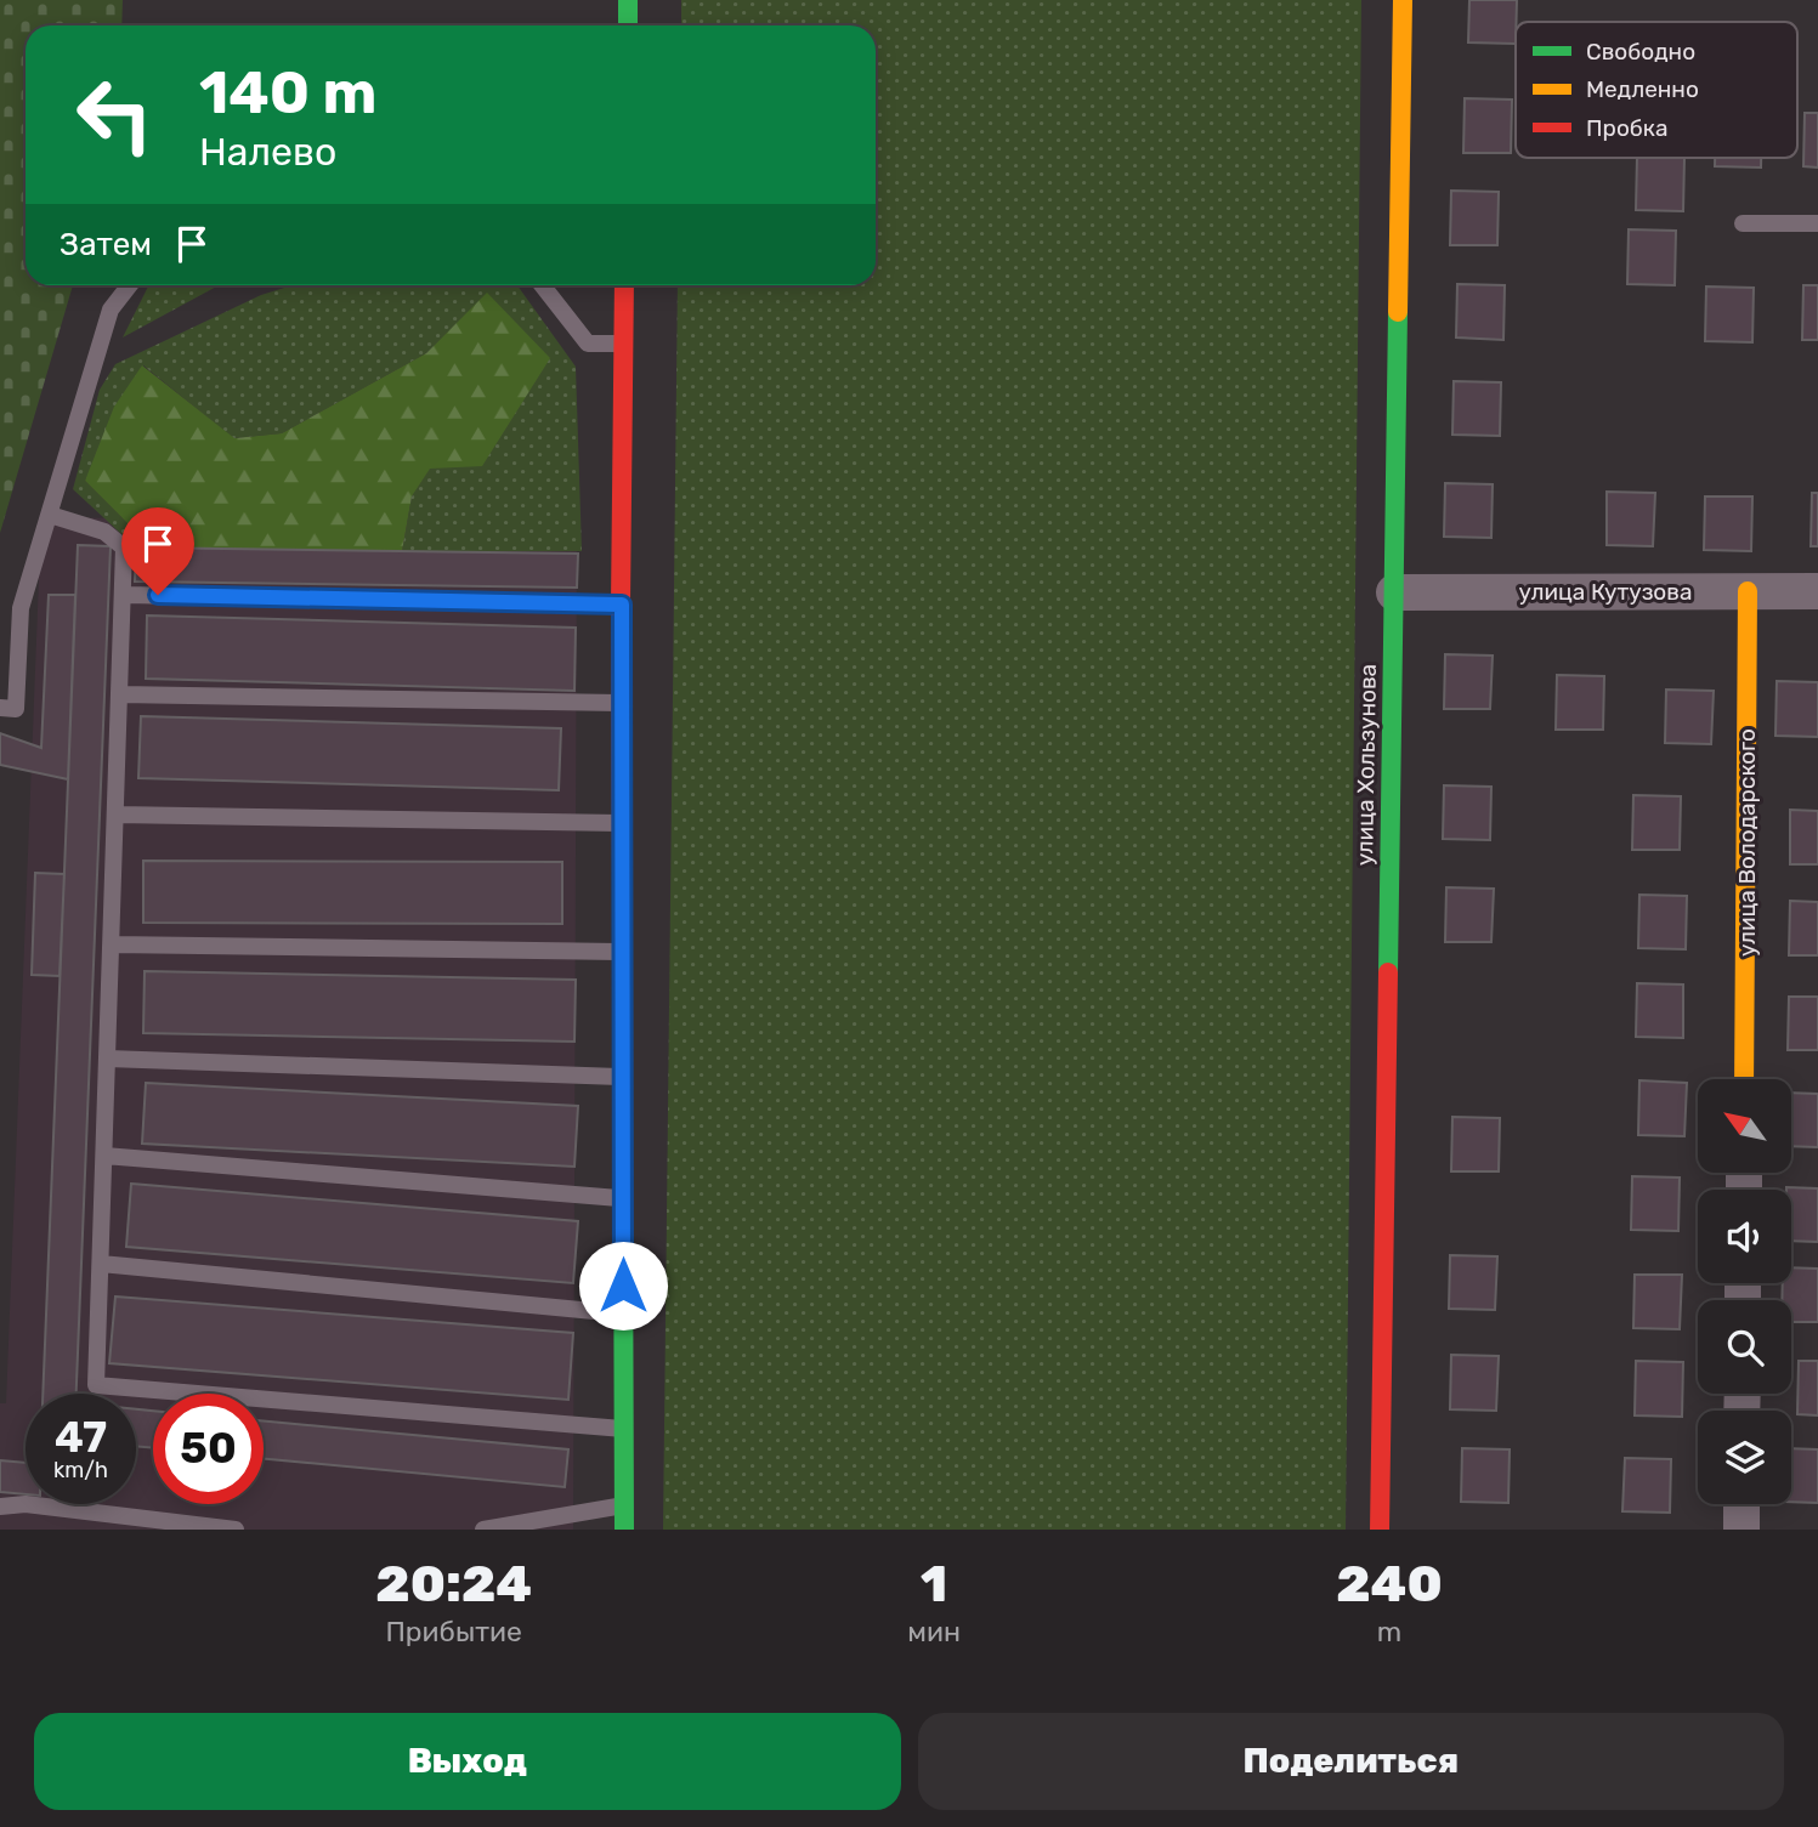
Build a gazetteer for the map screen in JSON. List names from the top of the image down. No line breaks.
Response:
{"streets":{"street":["улица Кутузова","улица Хользунова","улица Володарского"]},"crossings":[["улица Кутузова","улица Хользунова"],["улица Кутузова","улица Володарского"]],"legend":["Свободно","Медленно","Пробка"],"north":"top left","page":{"turn":["140 m","Налево"],"then":"Затем","speed":"47 km/h","limit":"50","eta":["20:24","Прибытие","1","мин","240","m"],"buttons":["Выход","Поделиться"]}}
